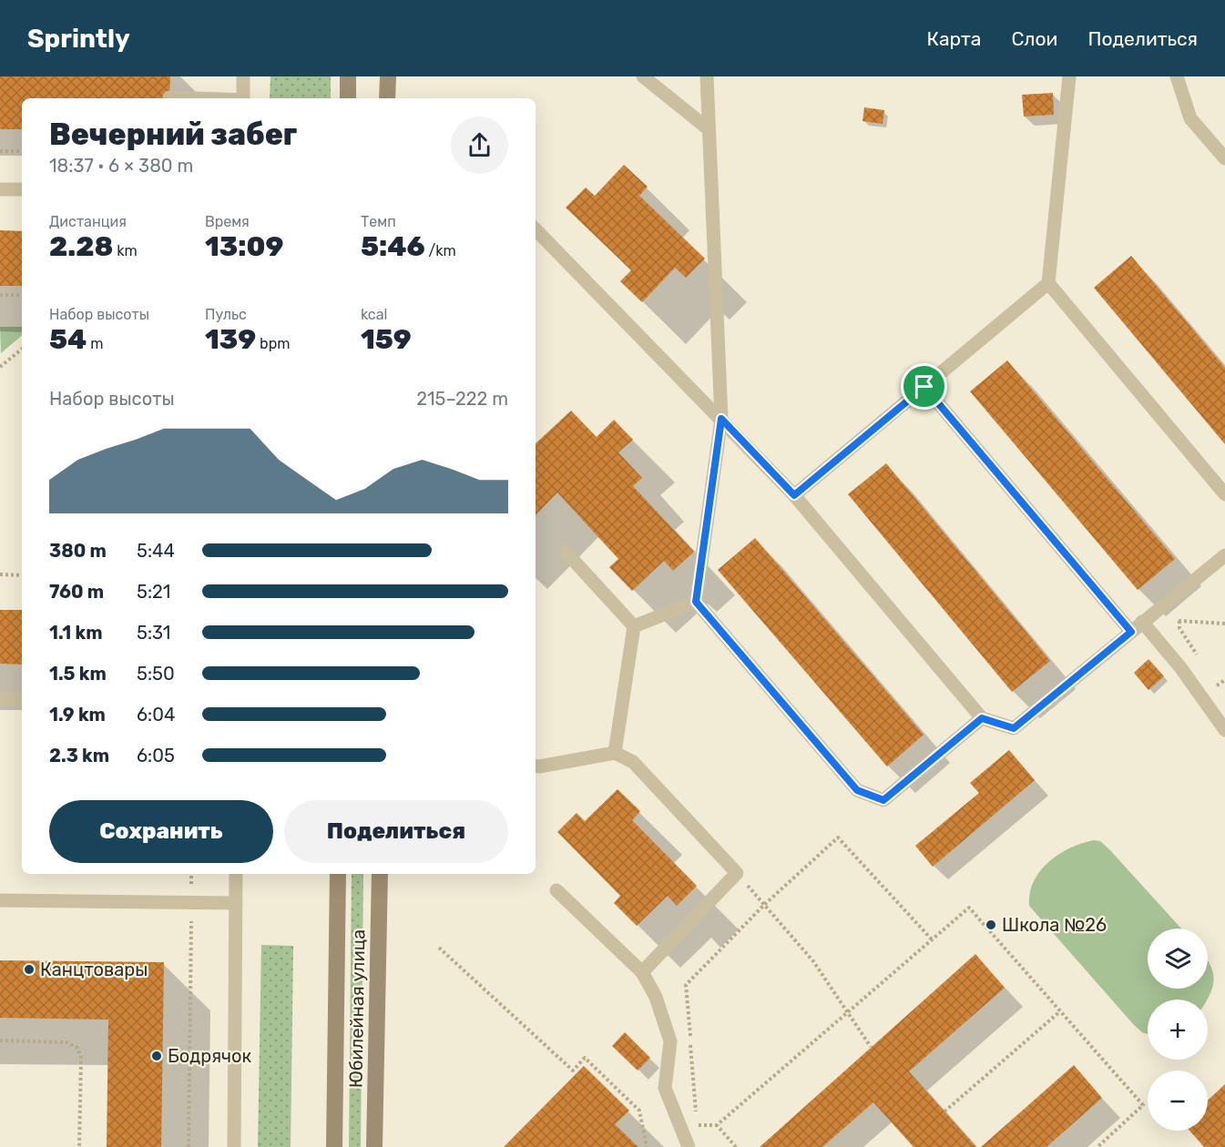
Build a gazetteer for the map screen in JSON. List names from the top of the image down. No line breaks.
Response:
{"streets":{"main road":["Юбилейная улица"]},"places":["Школа №26","Канцтовары","Бодрячок"],"page":{"header":"Sprintly","nav":["Карта","Слои","Поделиться"],"heading":["Вечерний забег","18:37 · 6 × 380 m"],"stats":[["Дистанция","2.28 km"],["Время","13:09"],["Темп","5:46 /km"],["Набор высоты","54 m"],["Пульс","139 bpm"],["kcal","159"]],"chart":["Набор высоты","215–222 m"],"list":[{"name":"380 m","note":"5:44"},{"name":"760 m","note":"5:21"},{"name":"1.1 km","note":"5:31"},{"name":"1.5 km","note":"5:50"},{"name":"1.9 km","note":"6:04"},{"name":"2.3 km","note":"6:05"}],"buttons":["Сохранить","Поделиться"],"map_buttons":["+","−"]}}
